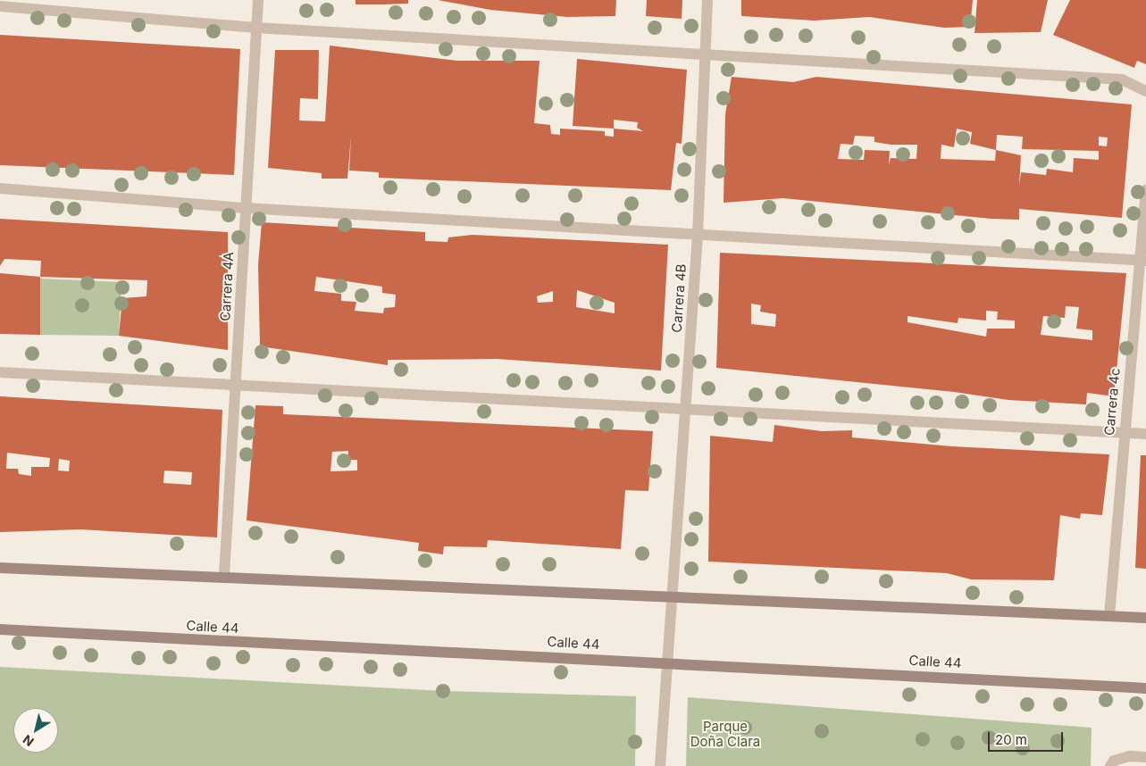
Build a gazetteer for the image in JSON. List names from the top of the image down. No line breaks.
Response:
{"streets":{"main road":["Calle 44"],"street":["Carrera 4A","Carrera 4B","Carrera 4c"]},"crossings":[["Carrera 4B","Calle 44"]],"parks":["Parque Doña Clara"],"scale_bar":"20 m","north":"bottom left"}
